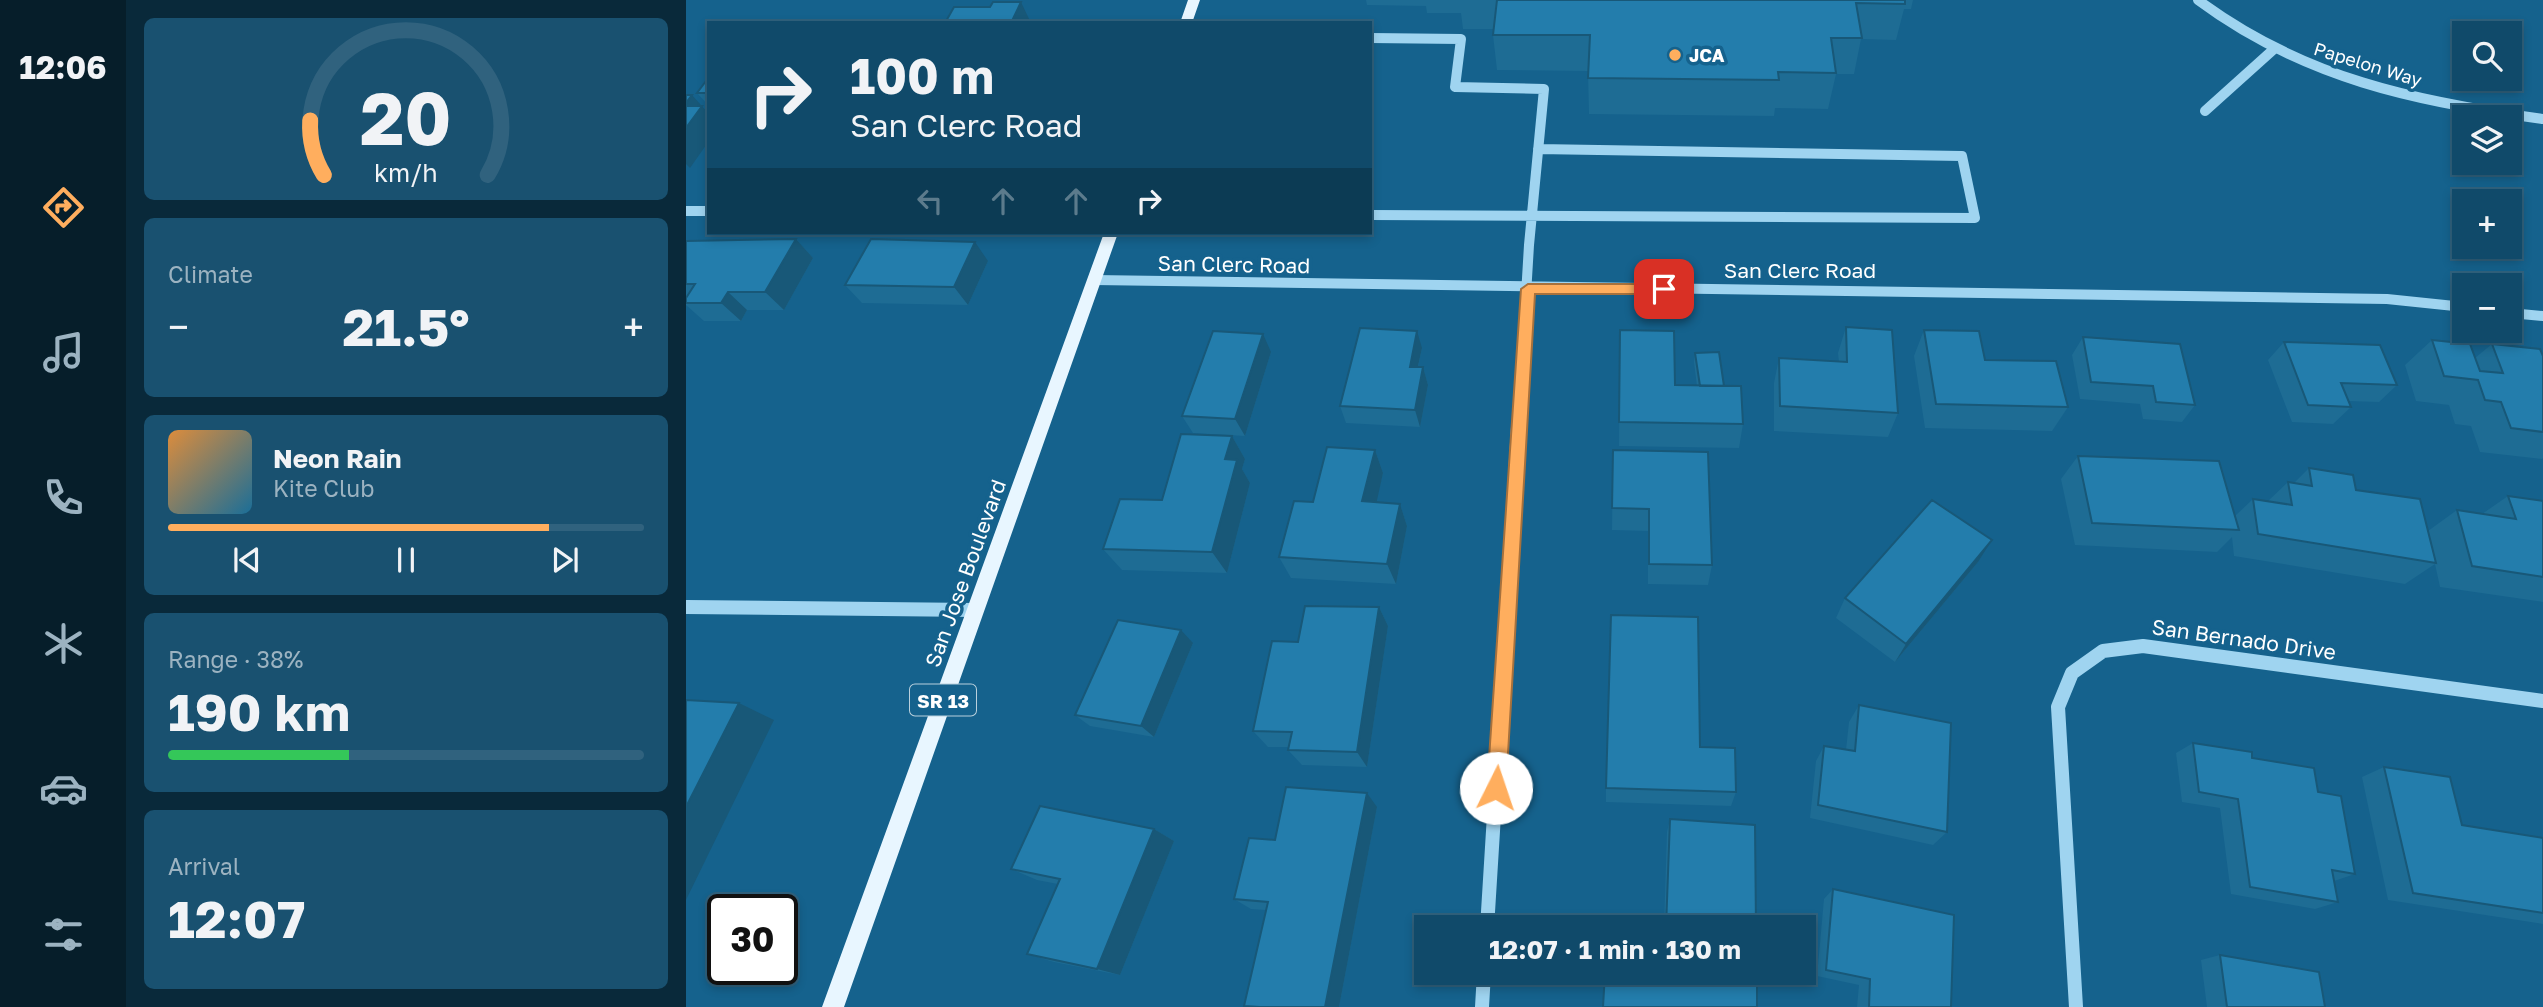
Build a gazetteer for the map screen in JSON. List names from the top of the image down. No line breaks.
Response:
{"streets":{"main road":["San Jose Boulevard","SR 13"],"street":["Papelon Way","San Clerc Road","San Bernado Drive"]},"crossings":[["San Clerc Road","San Jose Boulevard"]],"places":["JCA"],"page":{"tabs":"12:06","map_buttons":["+","−"],"turn":["100 m","San Clerc Road"],"tile":["Climate",["Range · 38%","190 km"],["Arrival","12:07"]],"heat":["−","21.5°","+"],"song":["Neon Rain","Kite Club"],"limit":"30","trip":"12:07 · 1 min · 130 m","gauge":["20","km/h"]}}
